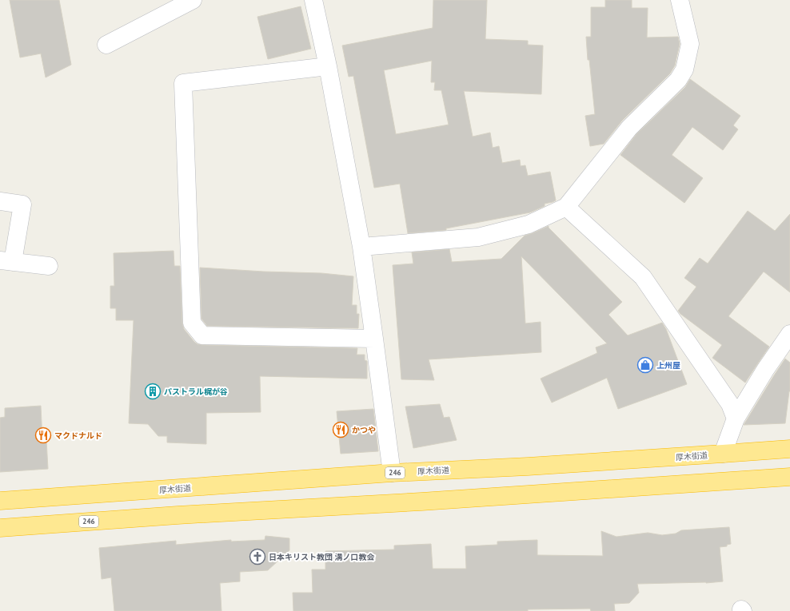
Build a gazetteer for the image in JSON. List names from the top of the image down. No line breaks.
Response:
{"streets":{"highway":["厚木街道","246"]},"places":{"shop":["上州屋"],"building":["パストラル梶が谷"],"restaurant":["かつや","マクドナルド"],"church":["日本キリスト教団 溝ノ口教会"]}}
